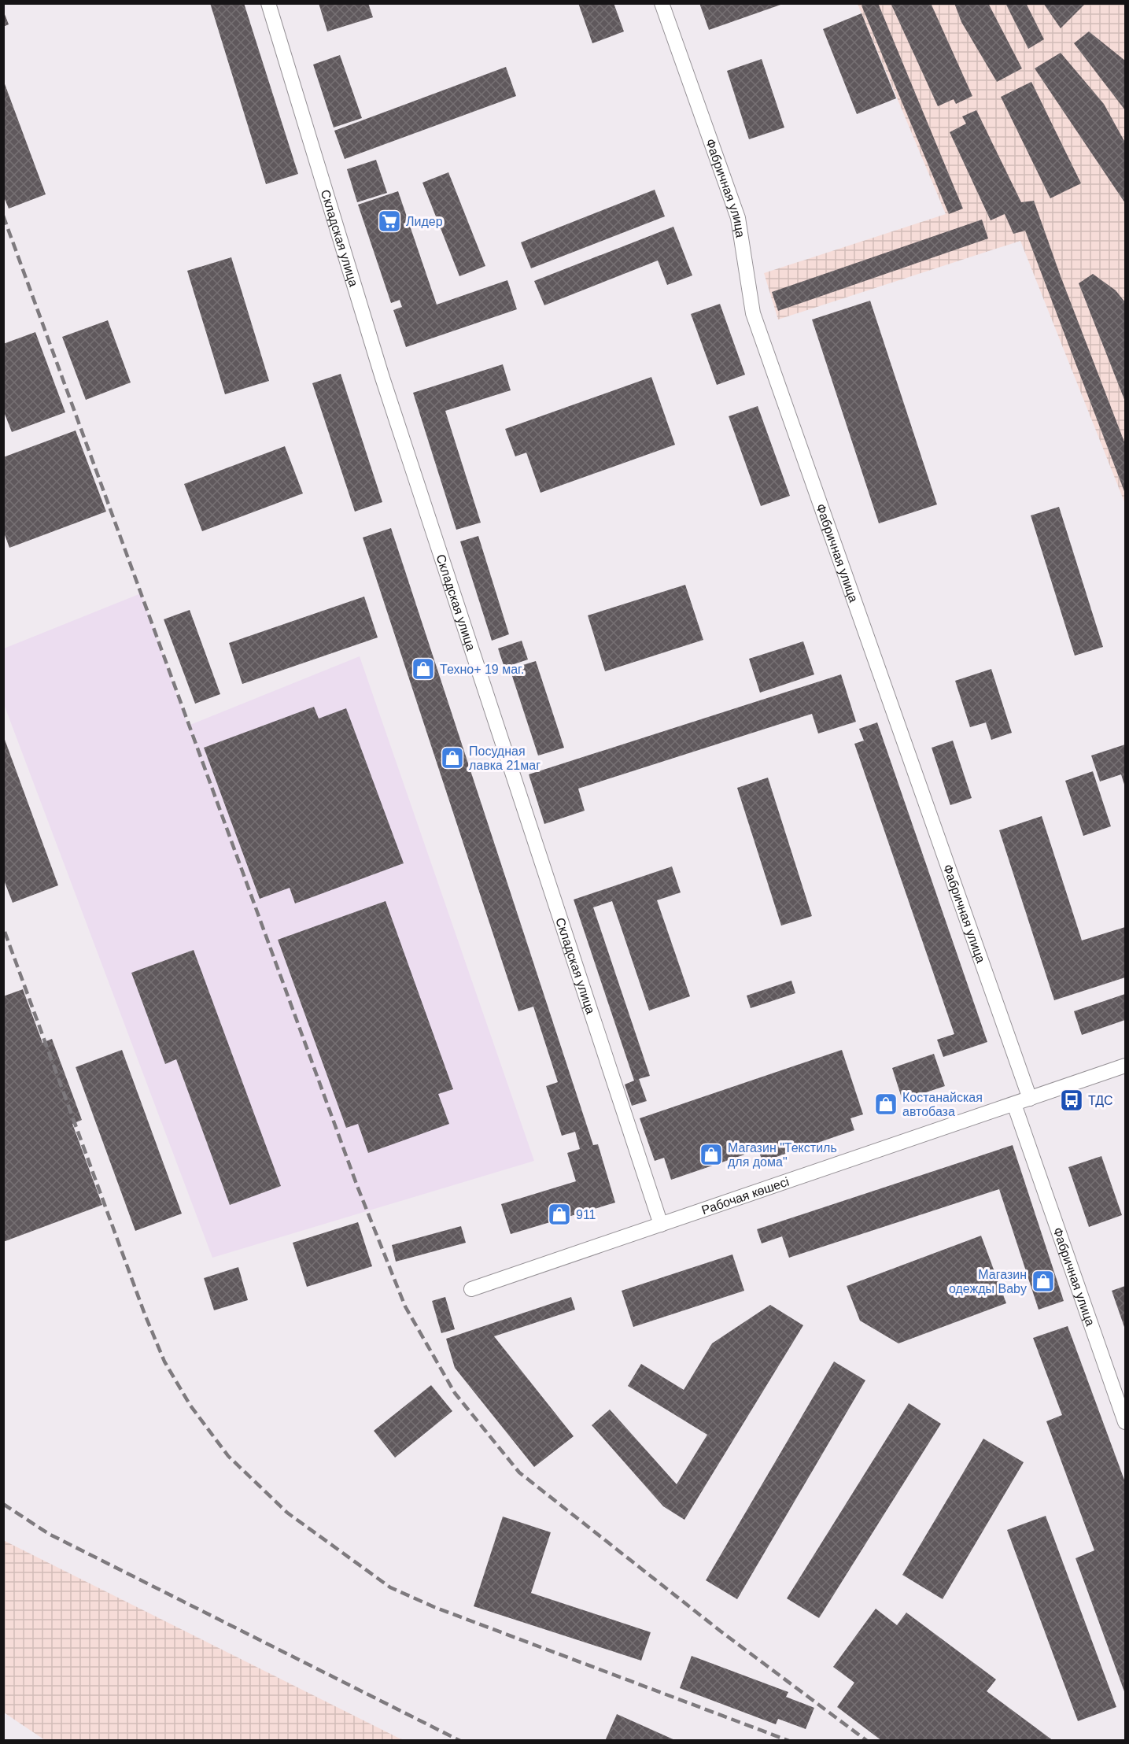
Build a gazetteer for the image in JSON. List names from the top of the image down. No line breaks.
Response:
{"streets":{"street":["Фабричная улица","Складская улица","Рабочая көшесі"]},"crossings":[["Фабричная улица","Рабочая көшесі"],["Складская улица","Рабочая көшесі"]],"places":{"supermarket":["Лидер"],"shop":["Техно+ 19 маг.","Посудная лавка 21маг","Костанайская автобаза","Магазин \"Текстиль для дома\"","911","Магазин одежды Baby"],"bus stop":["ТДС"]}}
